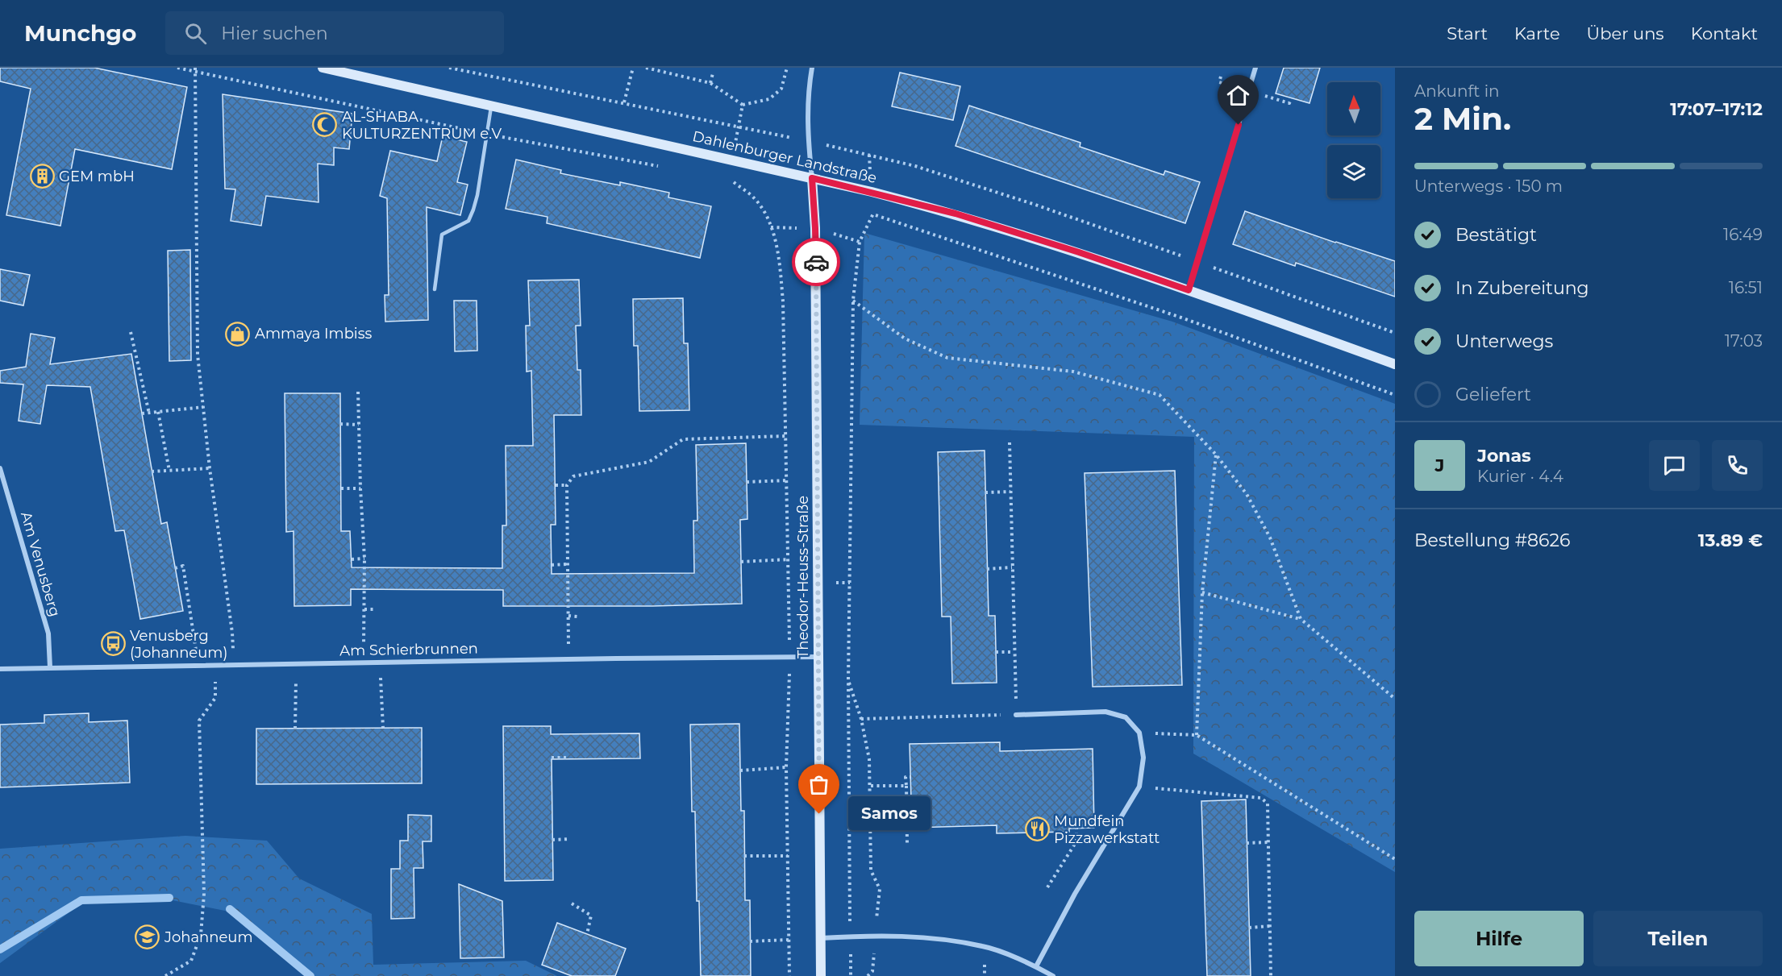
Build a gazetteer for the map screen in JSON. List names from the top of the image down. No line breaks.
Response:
{"streets":{"main road":["Dahlenburger Landstraße","Theodor-Heuss-Straße"],"street":["Am Venusberg","Am Schierbrunnen"]},"crossings":[["Dahlenburger Landstraße","Theodor-Heuss-Straße"],["Am Venusberg","Am Schierbrunnen"],["Theodor-Heuss-Straße","Am Schierbrunnen"]],"places":{"mosque":["AL-SHABA KULTURZENTRUM e.V"],"building":["GEM mbH"],"shop":["Ammaya Imbiss"],"bus stop":["Venusberg (Johanneum)"],"other":["Samos"],"restaurant":["Mundfein Pizzawerkstatt"],"school or university":["Johanneum"]},"north":"top","page":{"header":"Munchgo","search":"Hier suchen","nav":["Start","Karte","Über uns","Kontakt"],"heading":["2 Min.","Ankunft in","17:07–17:12"],"panel":["Jonas","Kurier · 4.4","Bestellung #8626","13.89 €"],"bar":"Unterwegs · 150 m","list":[["Bestätigt","16:49"],["In Zubereitung","16:51"],["Unterwegs","17:03"],"Geliefert"],"round":"J","bubble":"Samos","buttons":["Hilfe","Teilen"]}}
